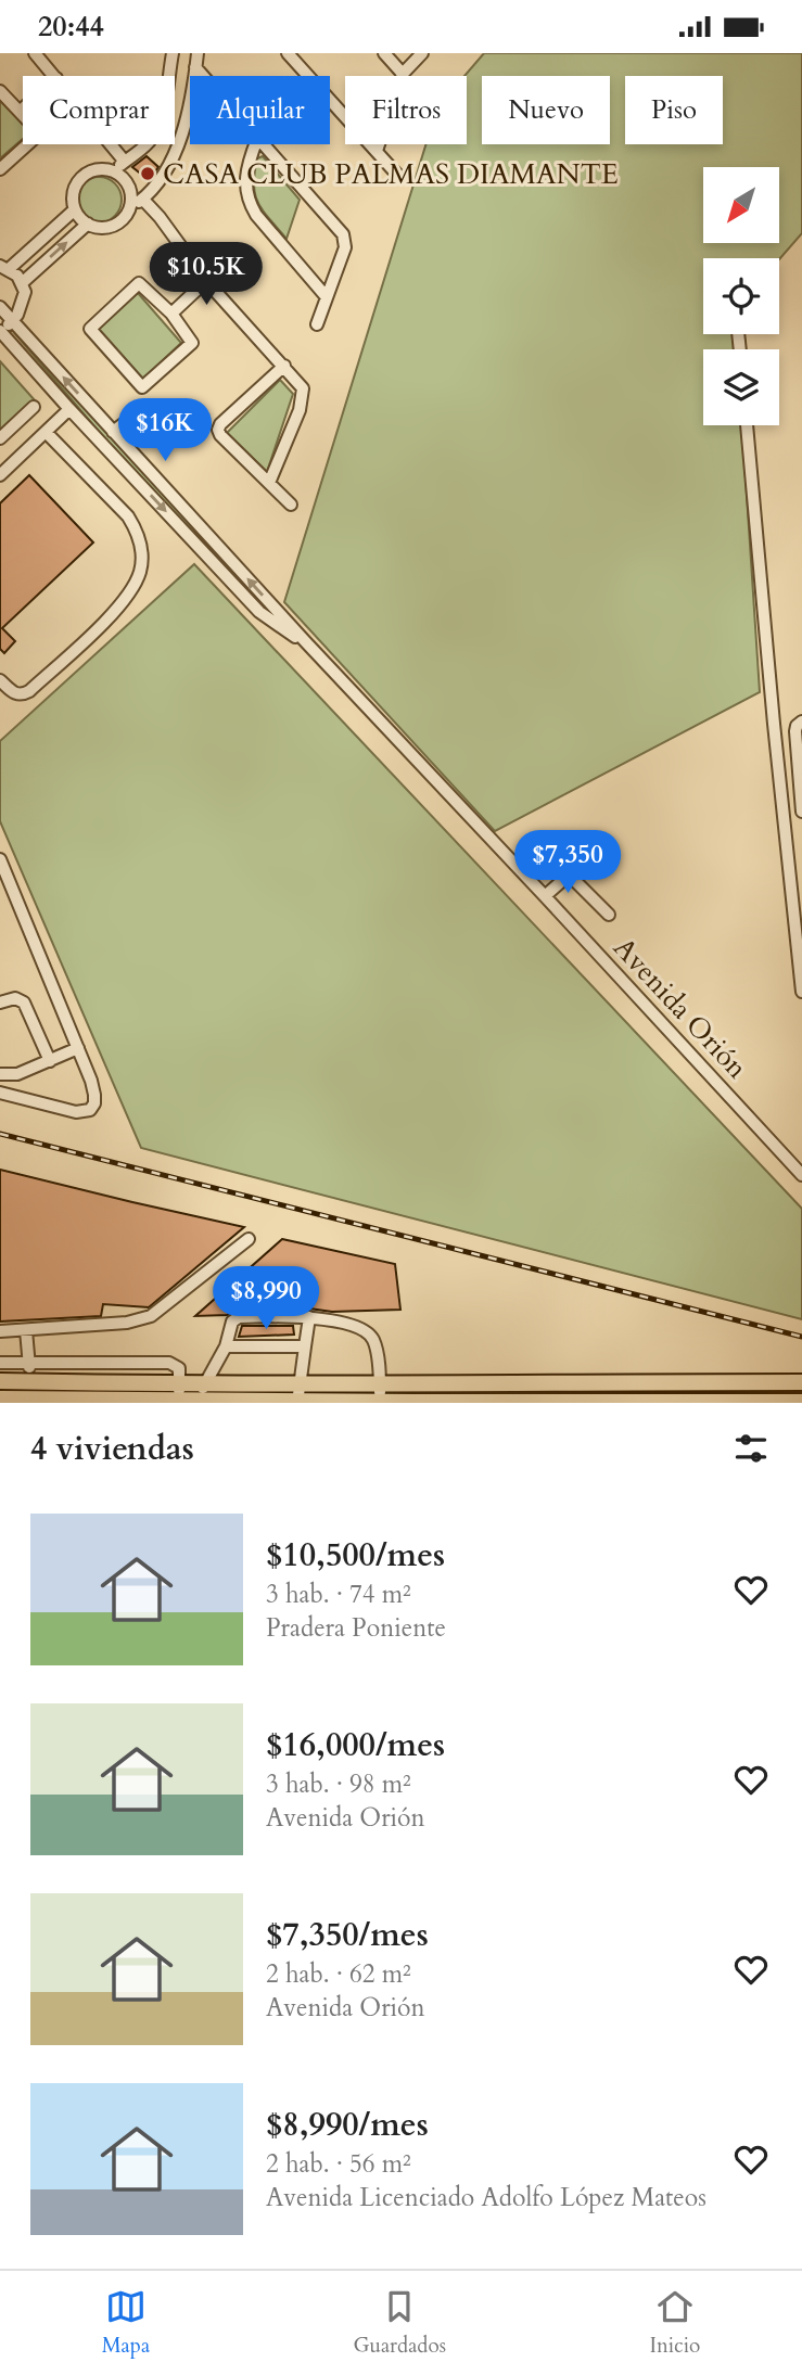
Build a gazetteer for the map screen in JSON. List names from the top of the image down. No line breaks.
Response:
{"streets":{"street":["Avenida Orión"]},"places":["CASA CLUB PALMAS DIAMANTE"],"north":"bottom left","page":{"status":"20:44","chip":["Comprar","Alquilar","Filtros","Nuevo","Piso"],"price":["$10.5K","$16K","$7,350","$8,990"],"heading":"4 viviendas","list":[{"name":"$10,500/mes","note":"3 hab. · 74 m² · Pradera Poniente"},{"name":"$16,000/mes","note":"3 hab. · 98 m² · Avenida Orión"},{"name":"$7,350/mes","note":"2 hab. · 62 m² · Avenida Orión"},{"name":"$8,990/mes","note":"2 hab. · 56 m² · Avenida Licenciado Adolfo López Mateos"}],"tabs":["Mapa","Guardados","Inicio"]}}
